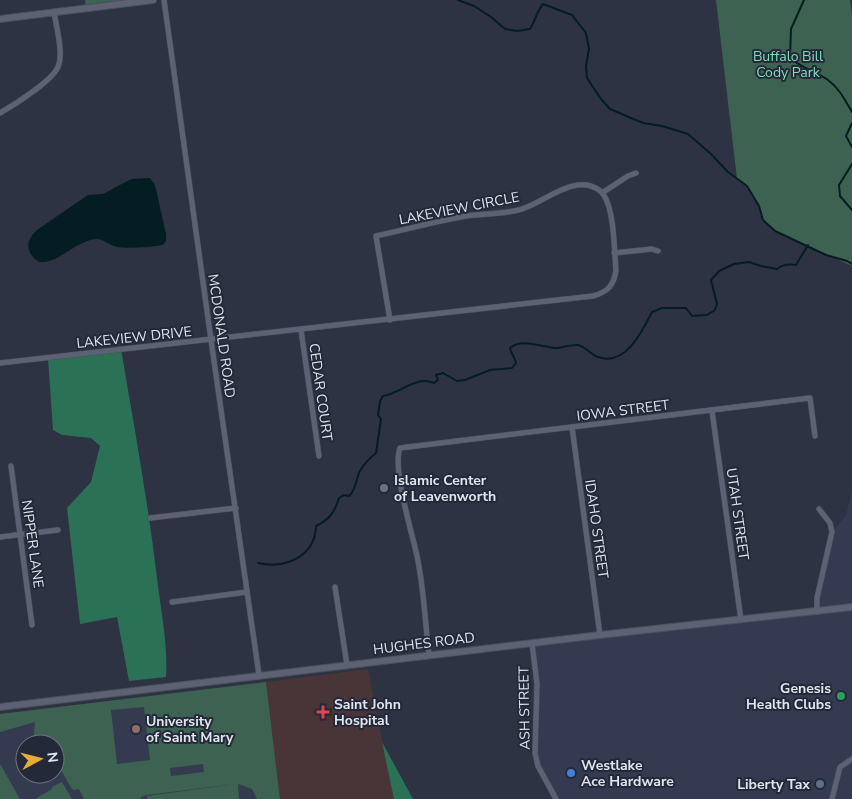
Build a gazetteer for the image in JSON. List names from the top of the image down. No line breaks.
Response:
{"streets":{"street":["LAKEVIEW CIRCLE","MCDONALD ROAD","LAKEVIEW DRIVE","CEDAR COURT","IOWA STREET","UTAH STREET","IDAHO STREET","NIPPER LANE","HUGHES ROAD","ASH STREET"]},"crossings":[["LAKEVIEW CIRCLE","LAKEVIEW DRIVE"],["MCDONALD ROAD","LAKEVIEW DRIVE"],["MCDONALD ROAD","HUGHES ROAD"],["LAKEVIEW DRIVE","CEDAR COURT"],["IOWA STREET","UTAH STREET"],["IOWA STREET","IDAHO STREET"],["IOWA STREET","HUGHES ROAD"],["UTAH STREET","HUGHES ROAD"],["IDAHO STREET","HUGHES ROAD"],["HUGHES ROAD","ASH STREET"]],"parks":["Buffalo Bill Cody Park"],"places":{"other":["Islamic Center of Leavenworth","Genesis Health Clubs","University of Saint Mary","Westlake Ace Hardware","Liberty Tax"],"health":["Saint John Hospital"]},"north":"right"}
